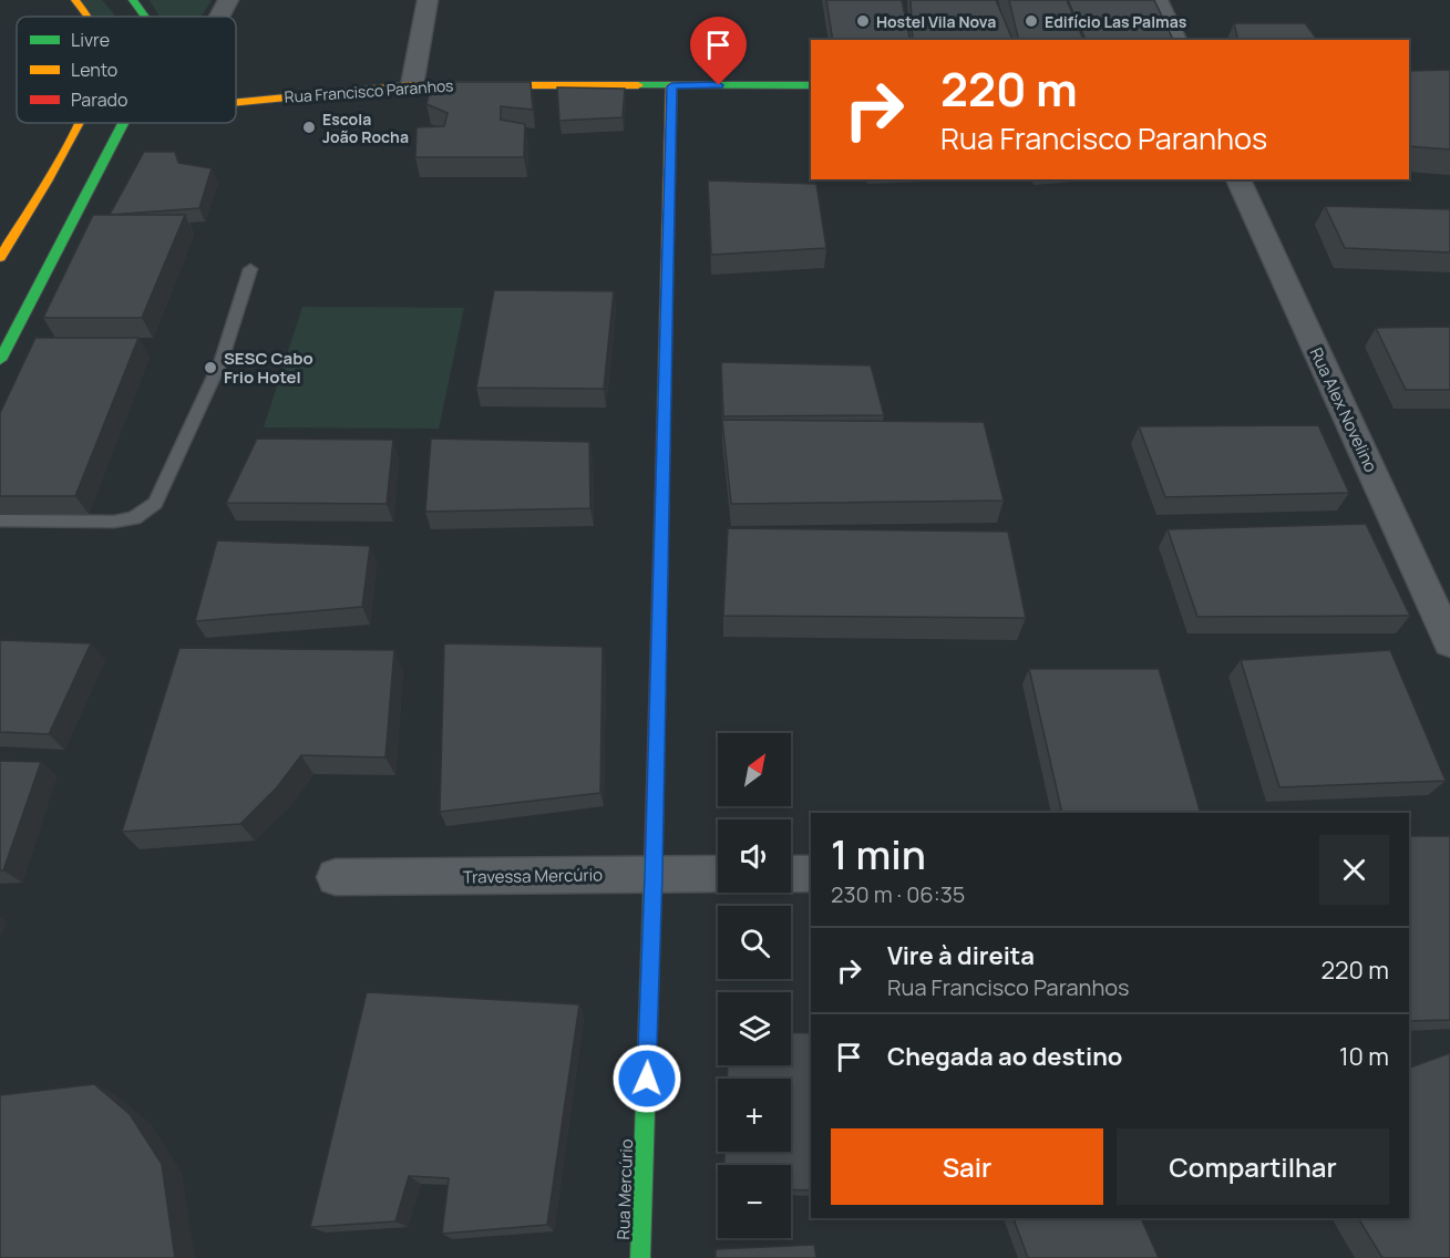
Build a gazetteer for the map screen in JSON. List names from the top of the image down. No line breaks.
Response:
{"streets":{"street":["Rua Francisco Paranhos","Rua Alex Novelino","Travessa Mercúrio","Rua Mercúrio"]},"crossings":[["Rua Francisco Paranhos","Rua Mercúrio"],["Travessa Mercúrio","Rua Mercúrio"]],"places":["Hostel Vila Nova","Edifício Las Palmas","Escola João Rocha","SESC Cabo Frio Hotel"],"legend":["Livre","Lento","Parado"],"north":"top right","page":{"turn":["220 m","Rua Francisco Paranhos"],"map_buttons":["+","−"],"heading":["1 min","230 m · 06:35"],"list":[{"name":"Vire à direita","note":"Rua Francisco Paranhos","value":"220 m"},{"name":"Chegada ao destino","value":"10 m"}],"buttons":["Sair","Compartilhar"]}}
